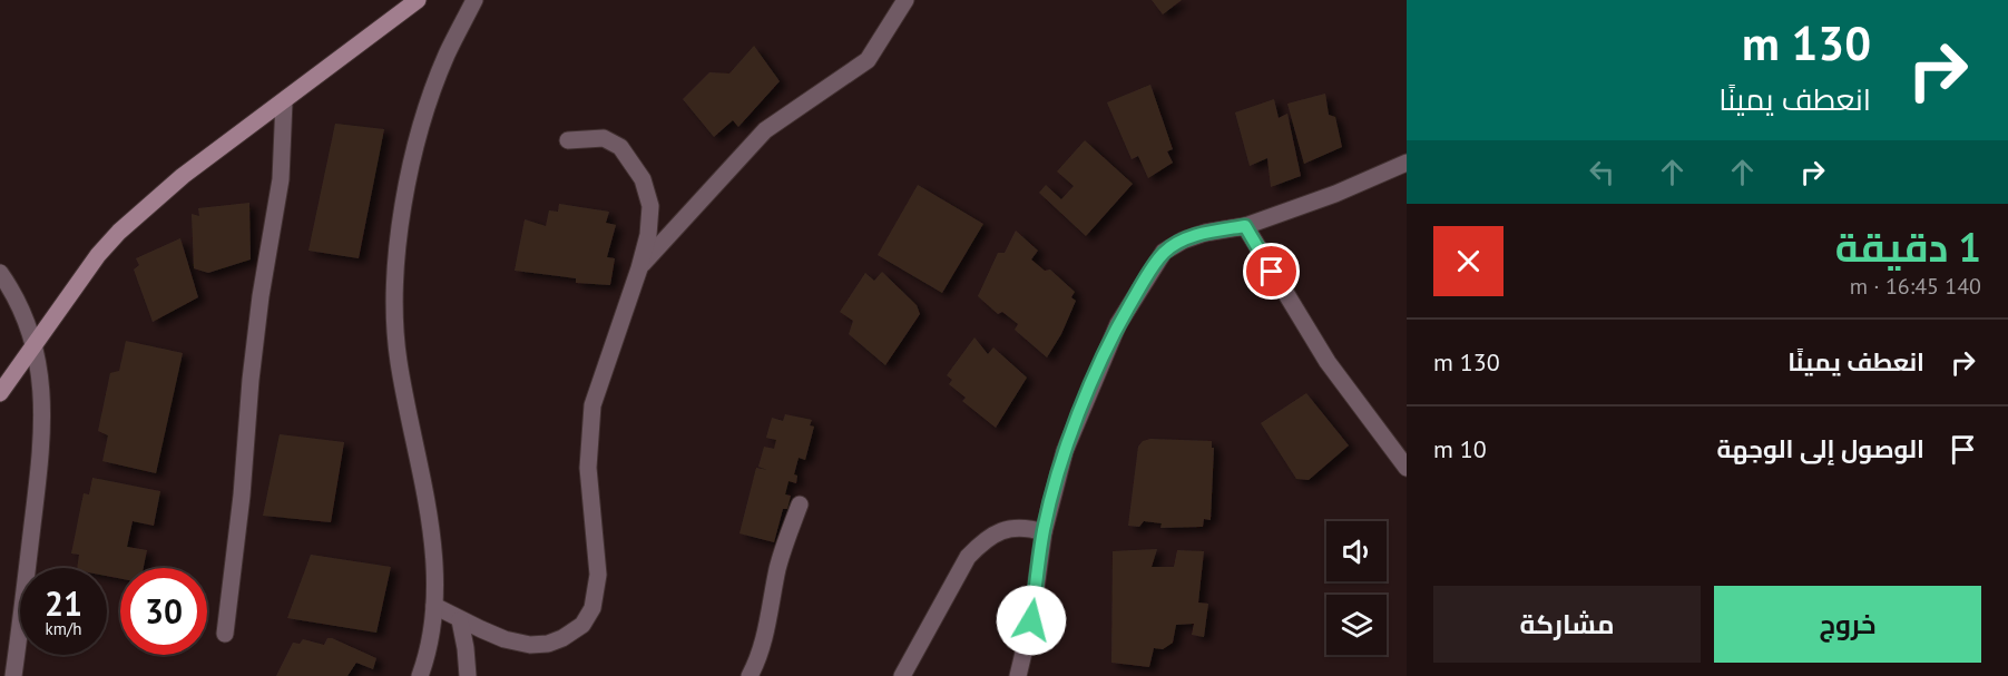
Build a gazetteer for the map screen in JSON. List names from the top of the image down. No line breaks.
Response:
{"page":{"turn":["130 m","انعطف يمينًا"],"heading":["1 دقيقة","140 m · 16:45"],"list":[{"name":"انعطف يمينًا","value":"130 m"},{"name":"الوصول إلى الوجهة","value":"10 m"}],"speed":"21 km/h","limit":"30","buttons":["خروج","مشاركة"]}}
